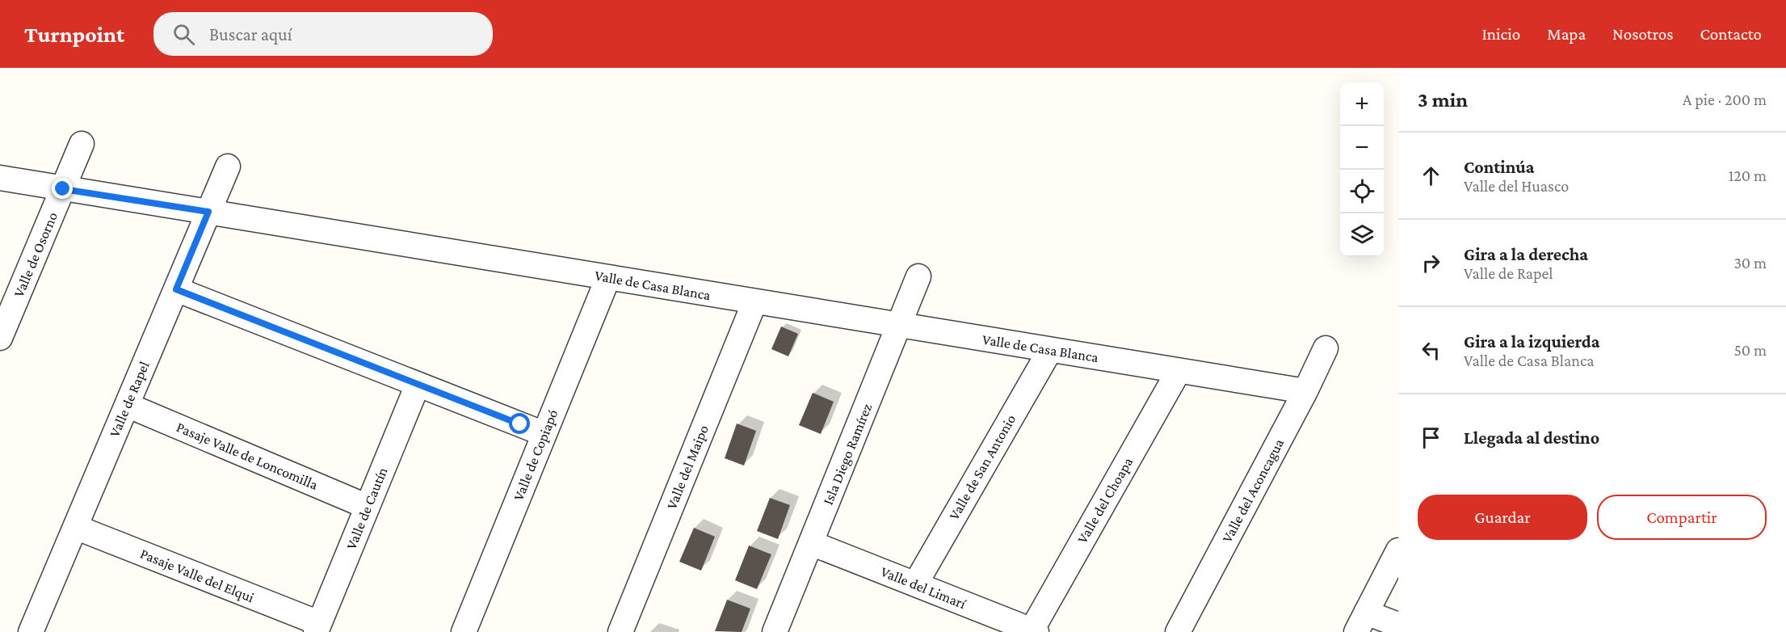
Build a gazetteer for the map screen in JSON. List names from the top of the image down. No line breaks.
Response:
{"streets":{"street":["Valle de Osorno","Valle de Casa Blanca","Valle de Rapel","Isla Diego Ramírez","Valle de Copiapó","Pasaje Valle de Loncomilla","Valle del Maipo","Valle de San Antonio","Valle del Aconcagua","Valle del Choapa","Valle de Cautín","Pasaje Valle del Elqui","Valle del Limarí"]},"crossings":[["Valle de Osorno","Valle de Casa Blanca"],["Valle de Casa Blanca","Valle de Rapel"],["Valle de Casa Blanca","Isla Diego Ramírez"],["Valle de Casa Blanca","Valle de Copiapó"],["Valle de Casa Blanca","Valle del Maipo"],["Valle de Casa Blanca","Valle de San Antonio"],["Valle de Casa Blanca","Valle del Aconcagua"],["Valle de Casa Blanca","Valle del Choapa"],["Valle de Rapel","Pasaje Valle de Loncomilla"],["Valle de Rapel","Pasaje Valle del Elqui"],["Isla Diego Ramírez","Valle del Limarí"],["Pasaje Valle de Loncomilla","Valle de Cautín"],["Valle de San Antonio","Valle del Limarí"],["Valle del Choapa","Valle del Limarí"],["Valle de Cautín","Pasaje Valle del Elqui"]],"page":{"header":"Turnpoint","search":"Buscar aquí","nav":["Inicio","Mapa","Nosotros","Contacto"],"heading":["3 min","A pie · 200 m"],"map_buttons":["+","−"],"list":[["Continúa","Valle del Huasco","120 m"],["Gira a la derecha","Valle de Rapel","30 m"],["Gira a la izquierda","Valle de Casa Blanca","50 m"],"Llegada al destino"],"buttons":["Guardar","Compartir"]}}
